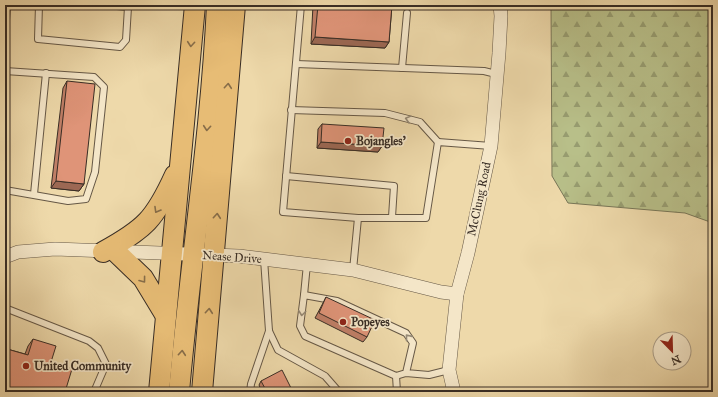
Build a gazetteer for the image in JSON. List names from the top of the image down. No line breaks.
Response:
{"streets":{"street":["McClung Road","Nease Drive"]},"crossings":[["McClung Road","Nease Drive"]],"places":["Bojangles'","Popeyes","United Community"],"north":"bottom right"}
